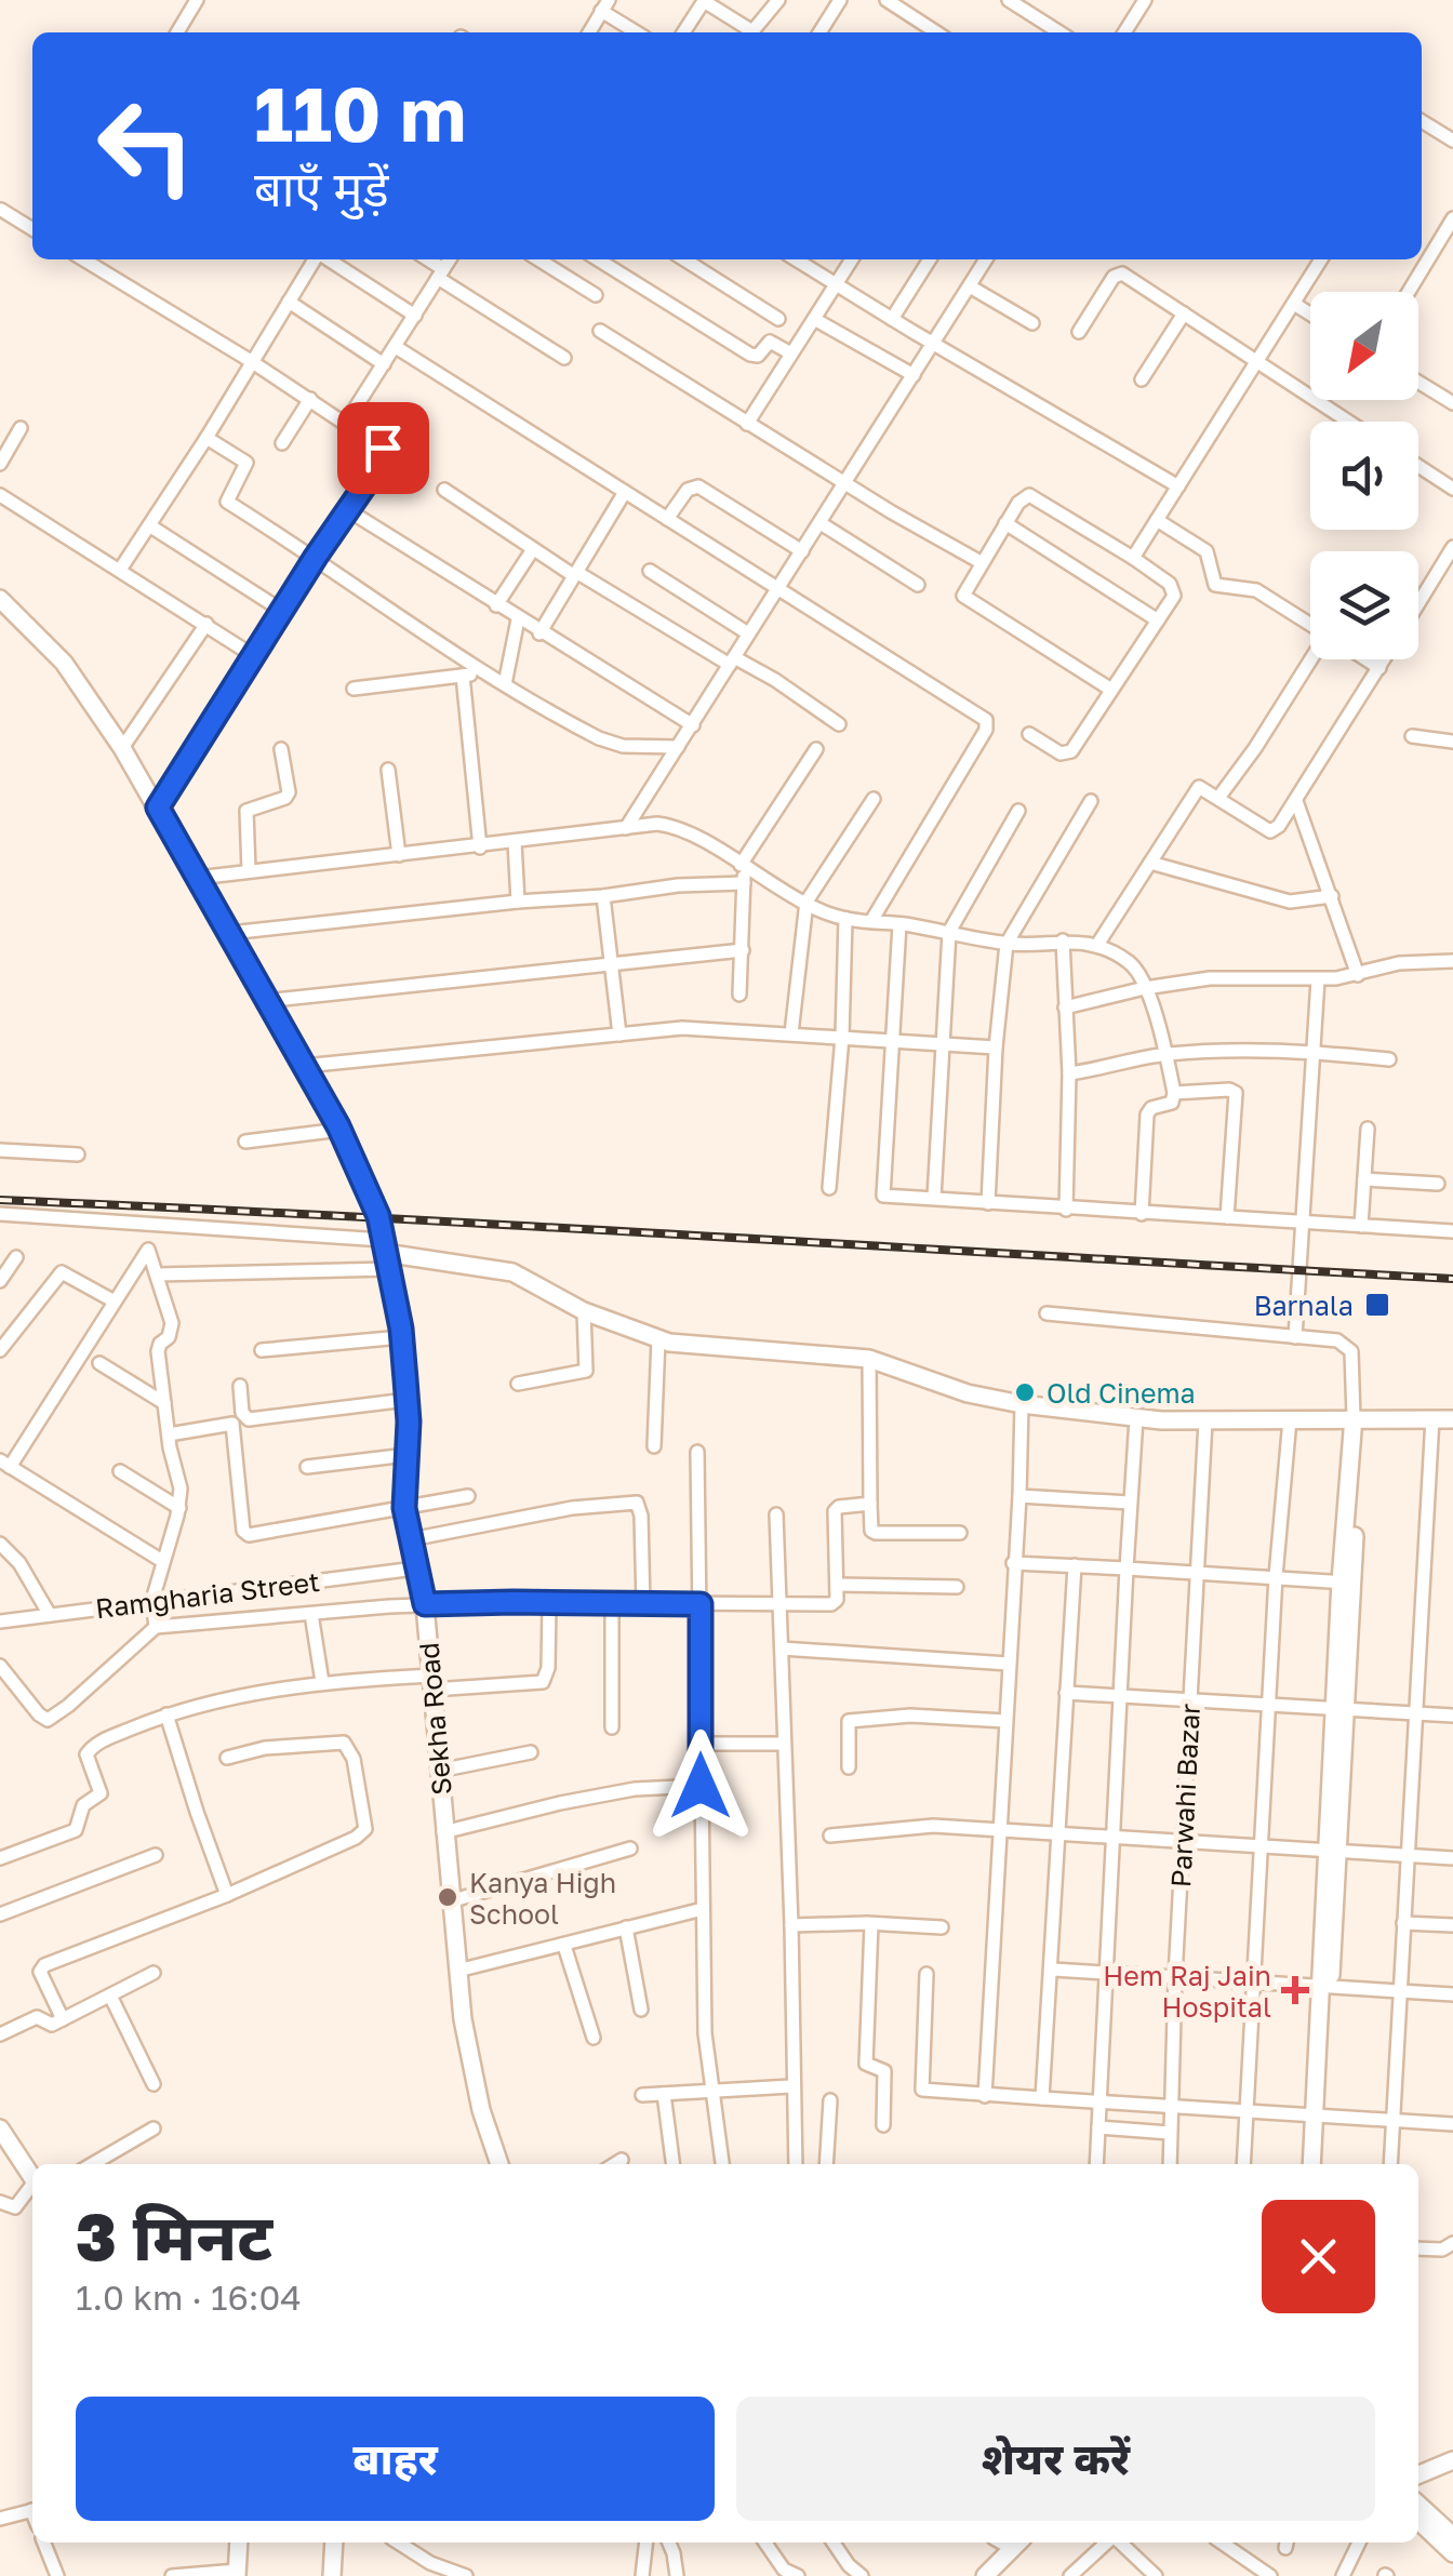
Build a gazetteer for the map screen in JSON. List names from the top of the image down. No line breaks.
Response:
{"streets":{"street":["Ramgharia Street","Sekha Road","Parwahi Bazar"]},"crossings":[["Ramgharia Street","Sekha Road"]],"places":{"transit":["Barnala"],"other":["Old Cinema","Kanya High School"],"health":["Hem Raj Jain Hospital"]},"north":"bottom left","page":{"turn":["110 m","बाएँ मुड़ें"],"heading":["3 मिनट","1.0 km · 16:04"],"buttons":["बाहर","शेयर करें"]}}
